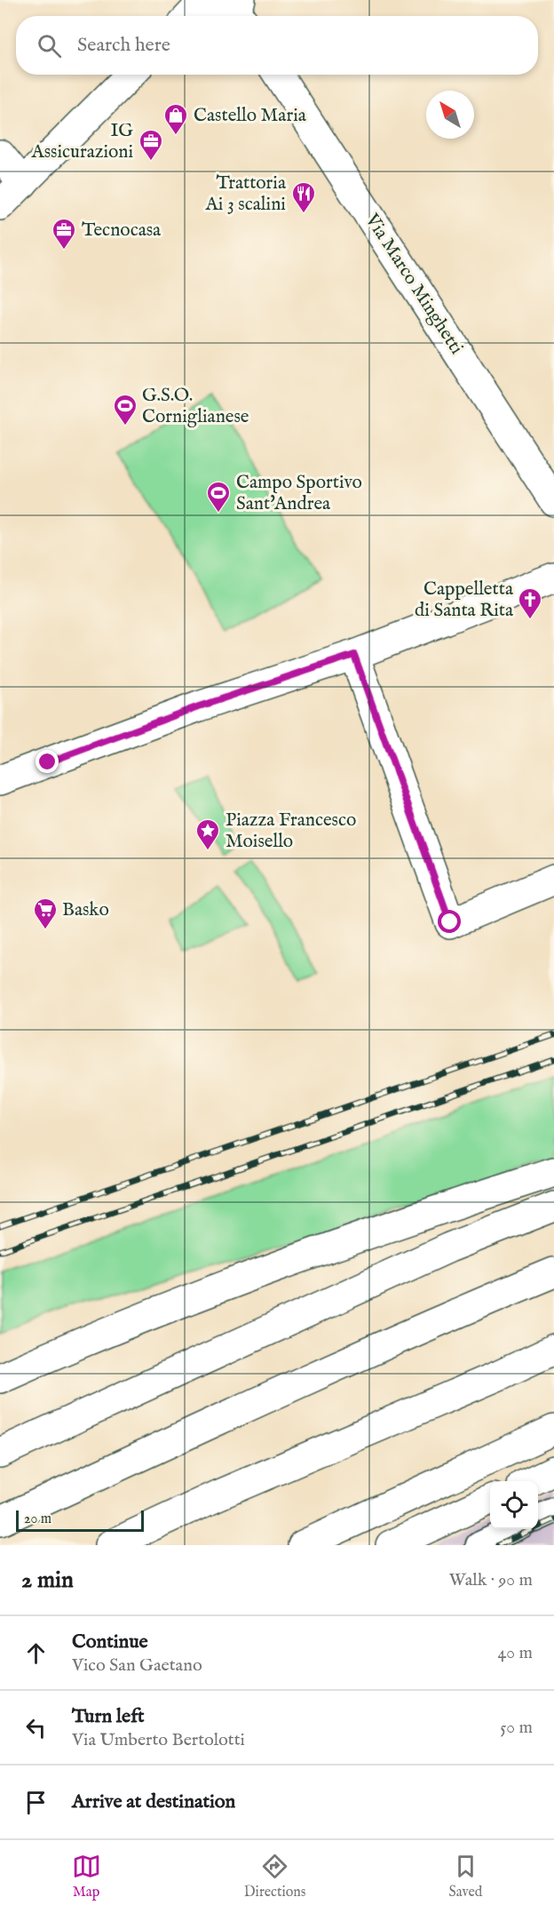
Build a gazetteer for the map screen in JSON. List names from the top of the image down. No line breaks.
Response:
{"streets":{"main road":["Via Marco Minghetti"]},"places":{"shop":["Castello Maria"],"office":["IG Assicurazioni","Tecnocasa"],"restaurant":["Trattoria Ai 3 scalini"],"sports":["G.S.O. Corniglianese","Campo Sportivo Sant'Andrea"],"church":["Cappelletta di Santa Rita"],"place":["Piazza Francesco Moisello"],"supermarket":["Basko"]},"scale_bar":"20 m","north":"top left","page":{"search":"Search here","scale":"20 m","heading":["2 min","Walk · 90 m"],"list":[["Continue","Vico San Gaetano","40 m"],["Turn left","Via Umberto Bertolotti","50 m"],"Arrive at destination"],"nav":["Map","Directions","Saved"]}}
